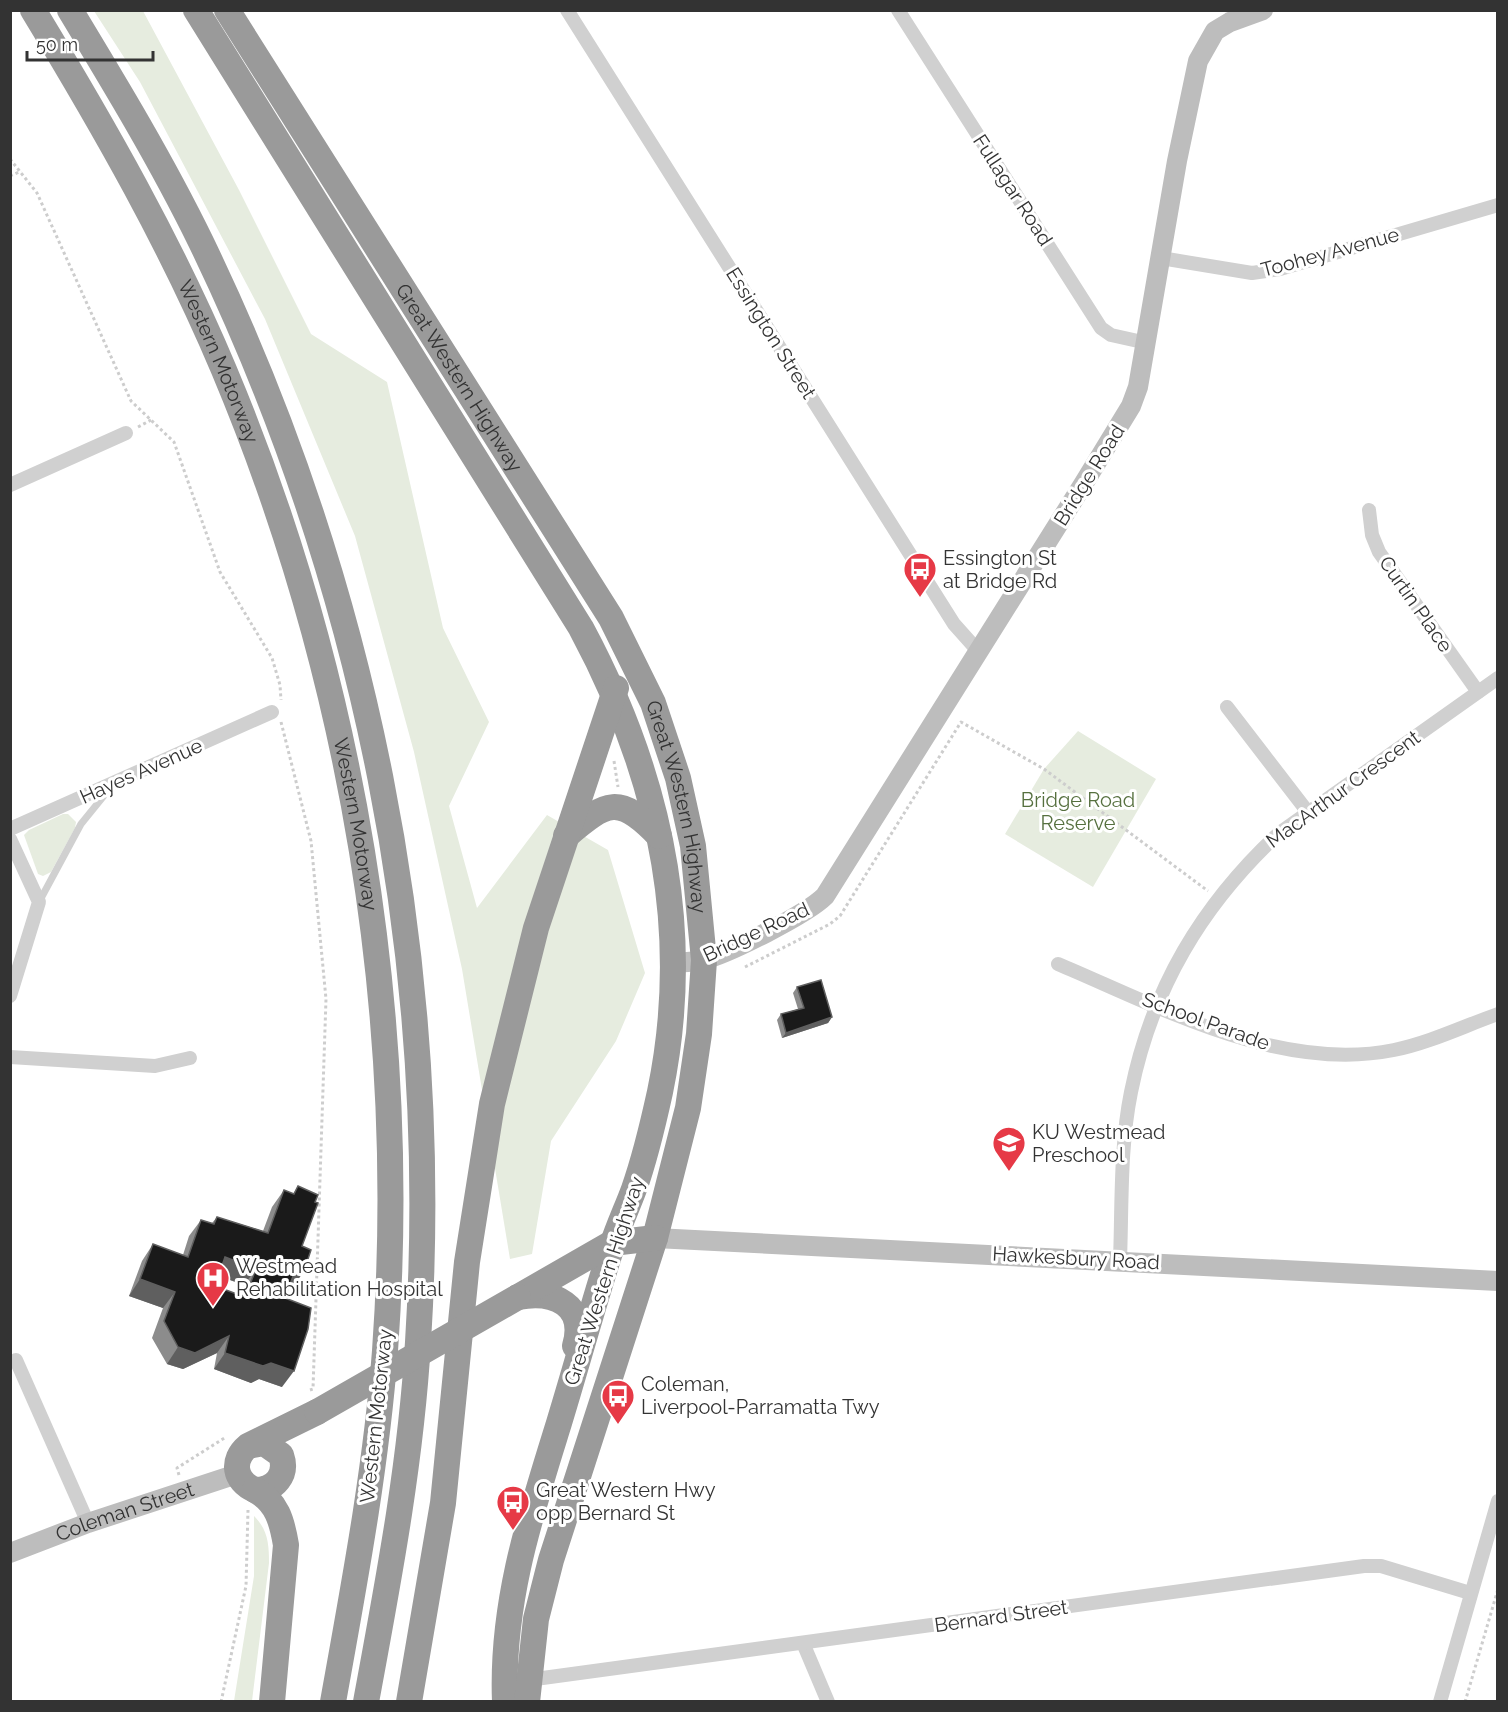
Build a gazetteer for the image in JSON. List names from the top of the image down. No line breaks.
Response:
{"streets":{"highway":["Western Motorway","Great Western Highway"],"street":["Fullagar Road","Toohey Avenue","Essington Street","Bridge Road","Curtin Place","Hayes Avenue","MacArthur Crescent","School Parade","Hawkesbury Road","Coleman Street","Bernard Street"]},"crossings":[["Fullagar Road","Bridge Road"],["Toohey Avenue","Bridge Road"],["Essington Street","Bridge Road"],["Great Western Highway","Bridge Road"],["Great Western Highway","Hawkesbury Road"],["Great Western Highway","Bernard Street"],["Curtin Place","MacArthur Crescent"],["MacArthur Crescent","School Parade"],["MacArthur Crescent","Hawkesbury Road"]],"parks":["Bridge Road Reserve"],"places":{"bus stop":["Essington St at Bridge Rd","Coleman, Liverpool-Parramatta Twy","Great Western Hwy opp Bernard St"],"school or university":["KU Westmead Preschool"],"hospital":["Westmead Rehabilitation Hospital"]},"scale_bar":"50 m"}
